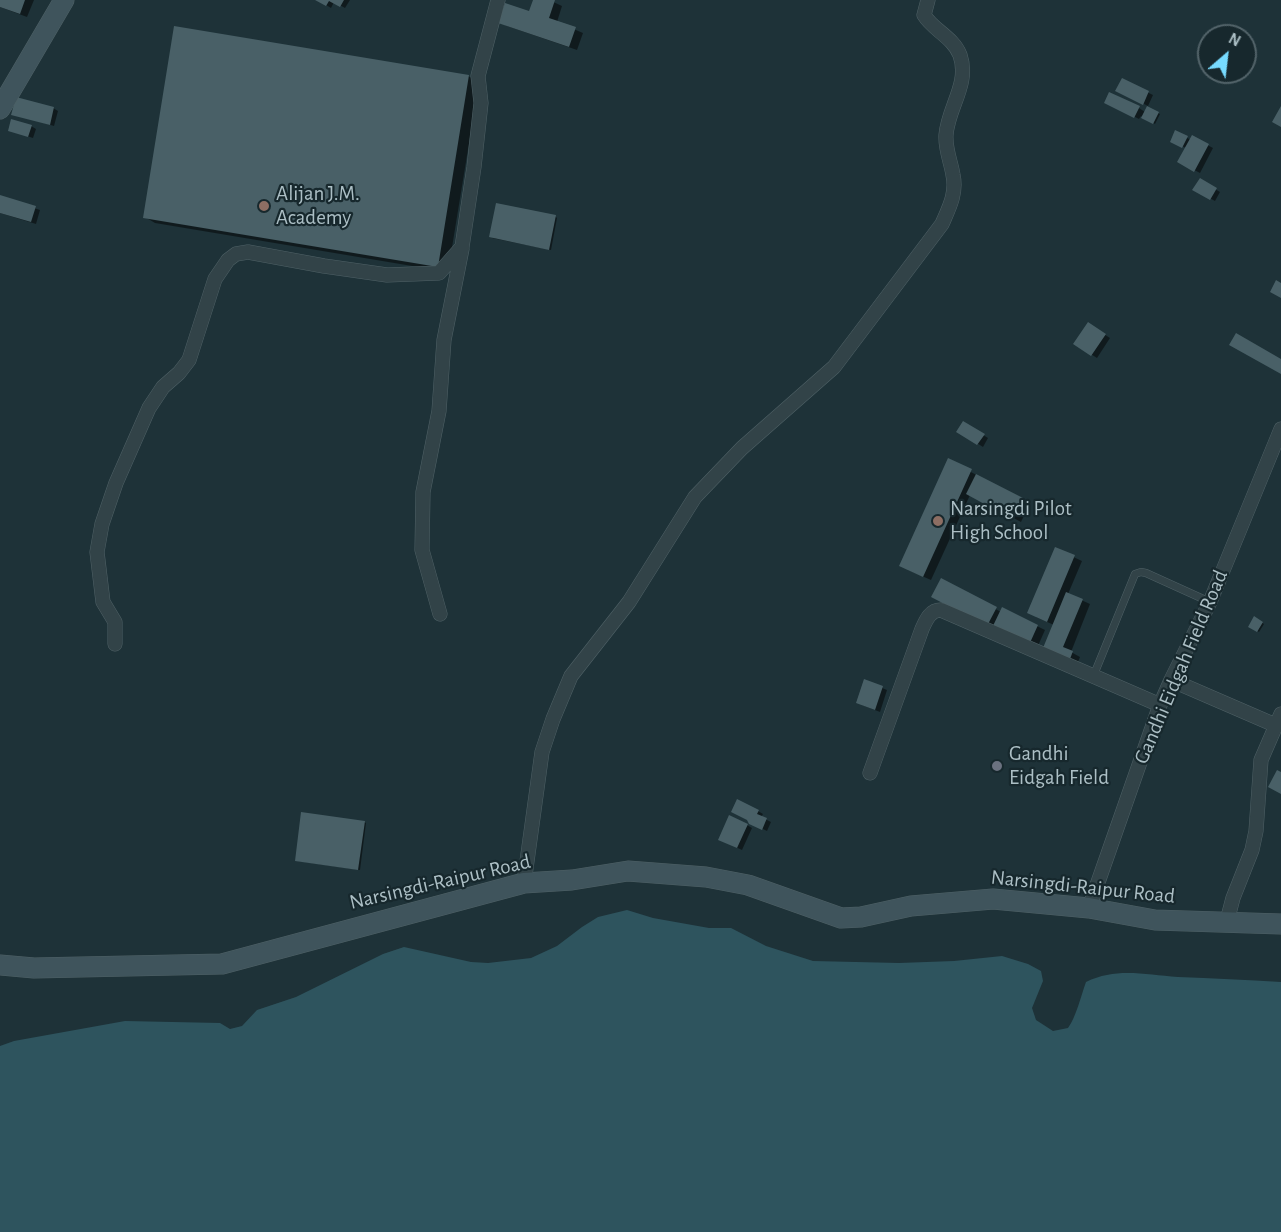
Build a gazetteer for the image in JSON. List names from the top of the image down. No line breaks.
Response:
{"streets":{"street":["Gandhi Eidgah Field Road","Narsingdi-Raipur Road"]},"crossings":[["Gandhi Eidgah Field Road","Narsingdi-Raipur Road"]],"places":["Alijan J.M. Academy","Narsingdi Pilot High School","Gandhi Eidgah Field"],"north":"top right"}
